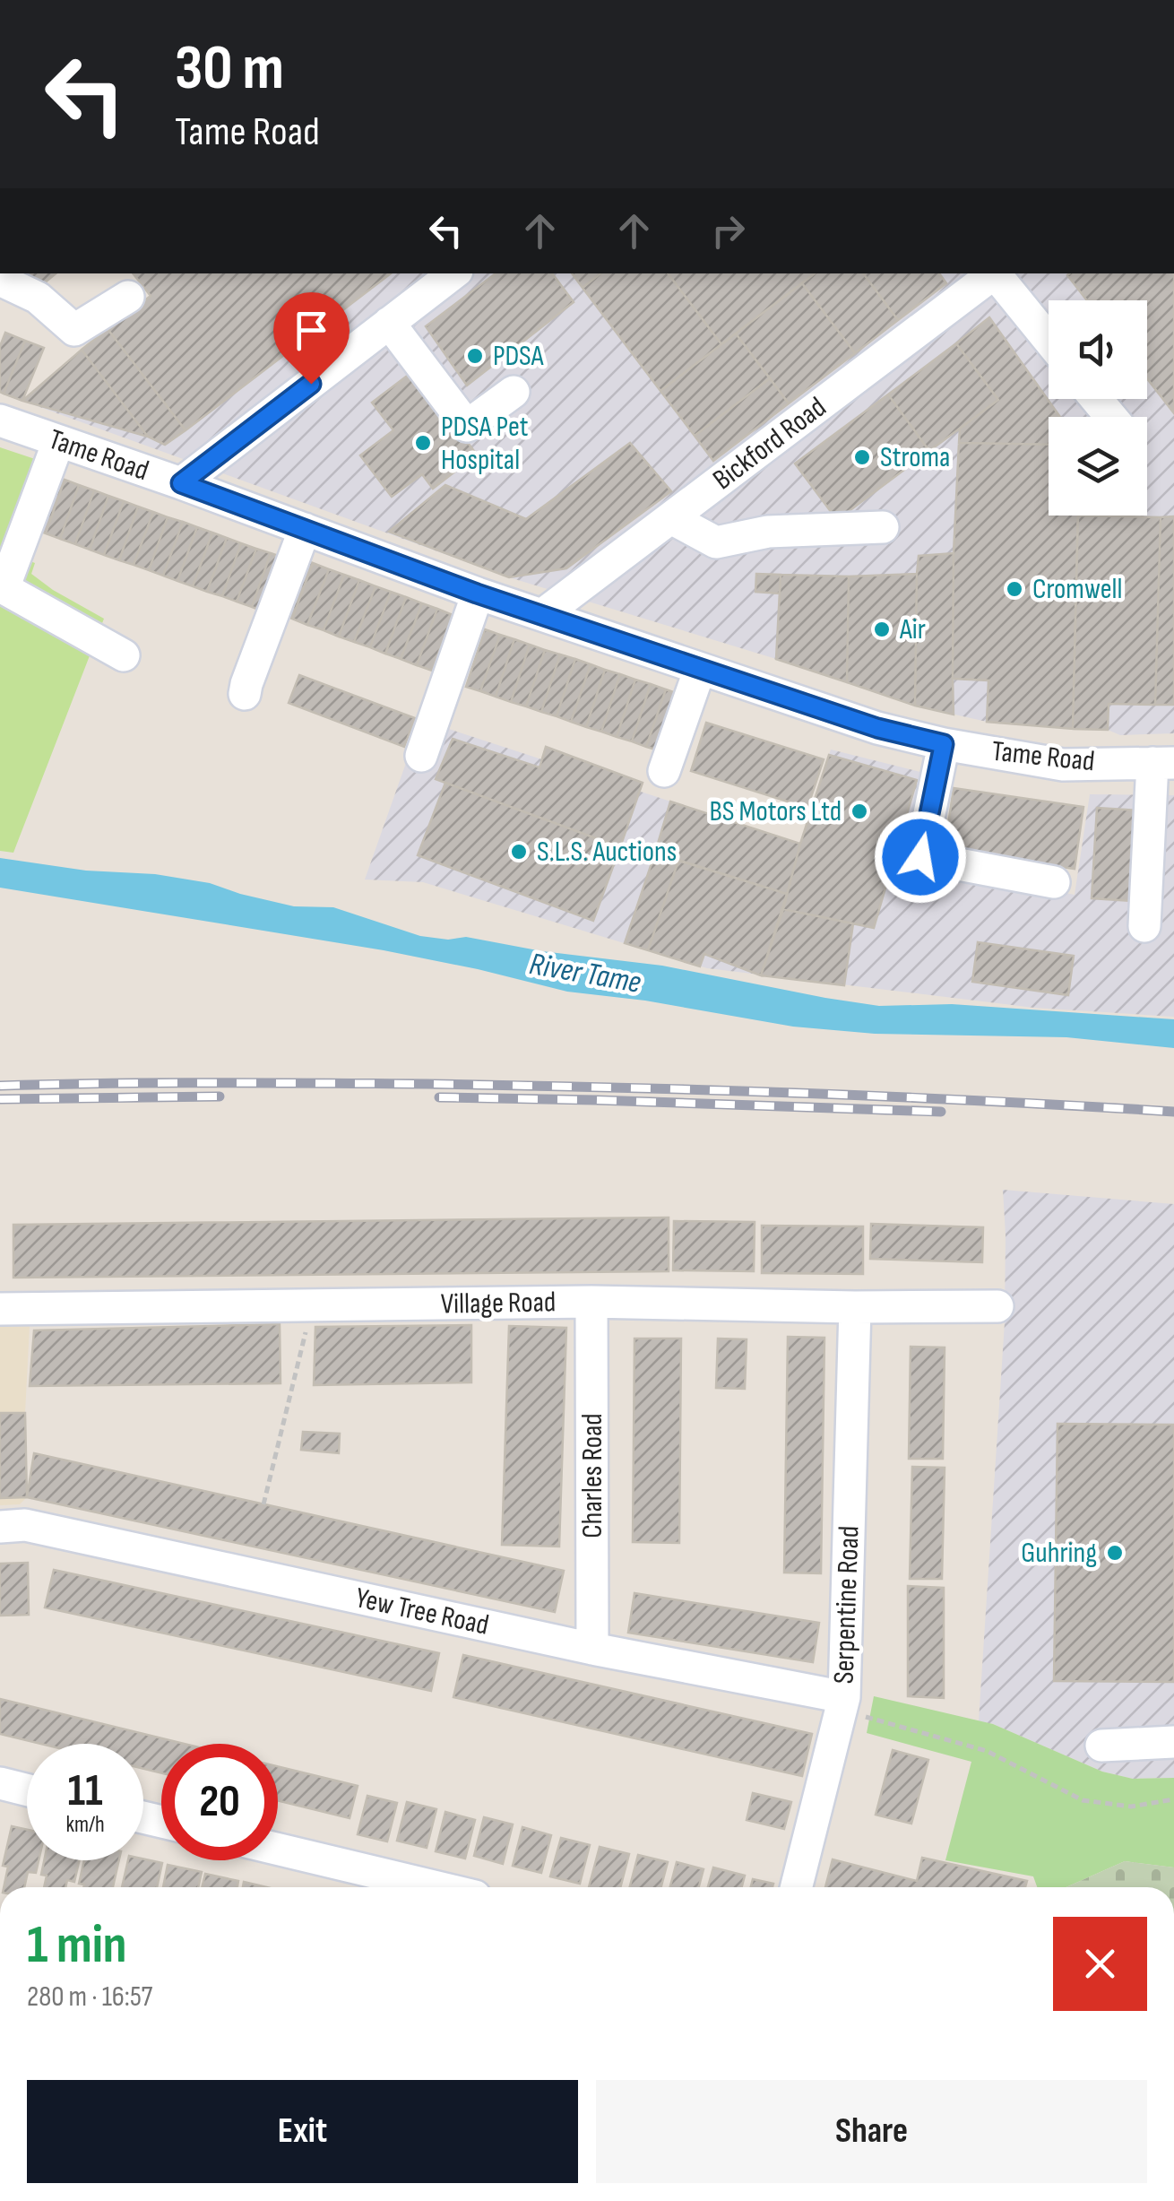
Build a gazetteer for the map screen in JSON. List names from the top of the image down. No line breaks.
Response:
{"streets":{"street":["Bickford Road","Tame Road","Village Road","Charles Road","Serpentine Road","Yew Tree Road"]},"crossings":[["Bickford Road","Tame Road"],["Village Road","Charles Road"],["Village Road","Serpentine Road"],["Charles Road","Yew Tree Road"],["Serpentine Road","Yew Tree Road"]],"water":["River Tame"],"places":["PDSA","PDSA Pet Hospital","Stroma","Cromwell","Air","BS Motors Ltd","S.L.S. Auctions","Guhring"],"page":{"turn":["30 m","Tame Road"],"speed":"11 km/h","limit":"20","heading":["1 min","280 m · 16:57"],"buttons":["Exit","Share"]}}
